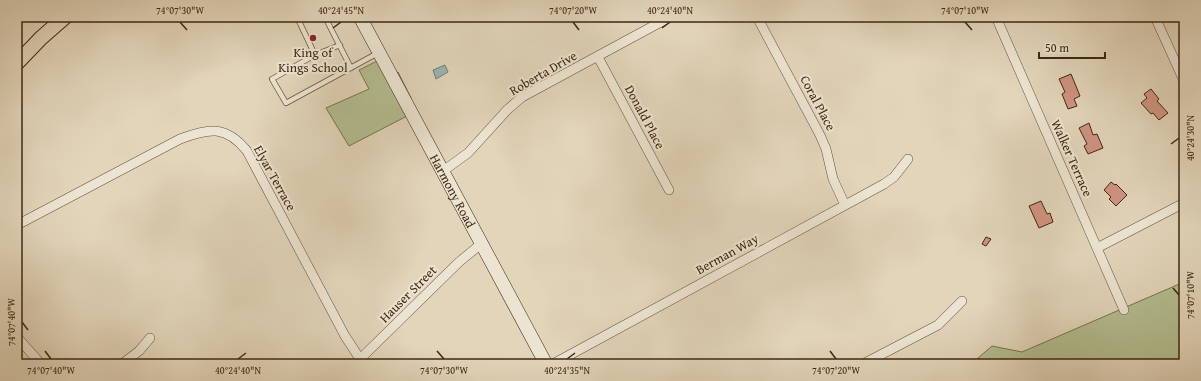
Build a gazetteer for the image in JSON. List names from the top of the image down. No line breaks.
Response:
{"streets":{"street":["Roberta Drive","Coral Place","Donald Place","Walker Terrace","Elyar Terrace","Harmony Road","Berman Way","Hauser Street"]},"crossings":[["Roberta Drive","Donald Place"],["Roberta Drive","Harmony Road"],["Coral Place","Berman Way"],["Elyar Terrace","Hauser Street"],["Harmony Road","Hauser Street"]],"places":["King of Kings School"],"scale_bar":"50 m","coordinates":["74°07'30\"W","40°24'45\"N","74°07'20\"W","40°24'40\"N","74°07'10\"W","40°24'30\"N","74°07'40\"W","40°24'35\"N"]}
